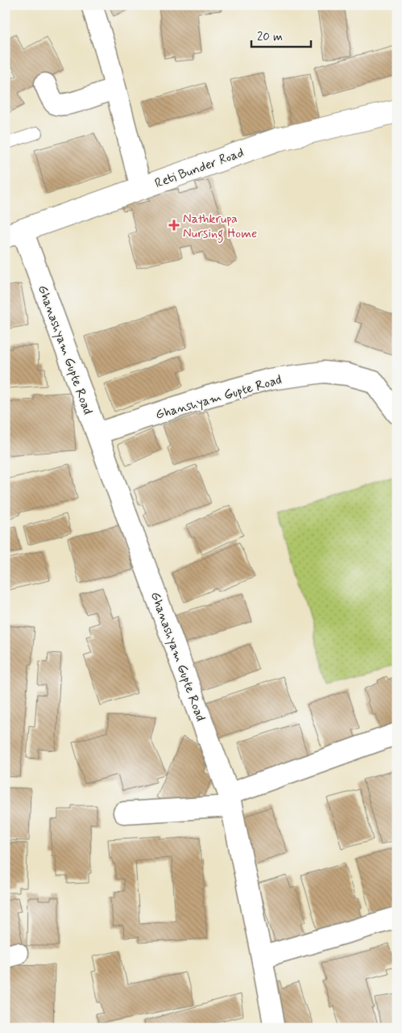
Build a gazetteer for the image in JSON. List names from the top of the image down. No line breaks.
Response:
{"streets":{"street":["Reti Bunder Road","Ghanashyam Gupte Road","Ghanshyam Gupte Road"]},"crossings":[["Reti Bunder Road","Ghanashyam Gupte Road"],["Ghanashyam Gupte Road","Ghanshyam Gupte Road"]],"places":{"health":["Nathkrupa Nursing Home"]},"scale_bar":"20 m"}
